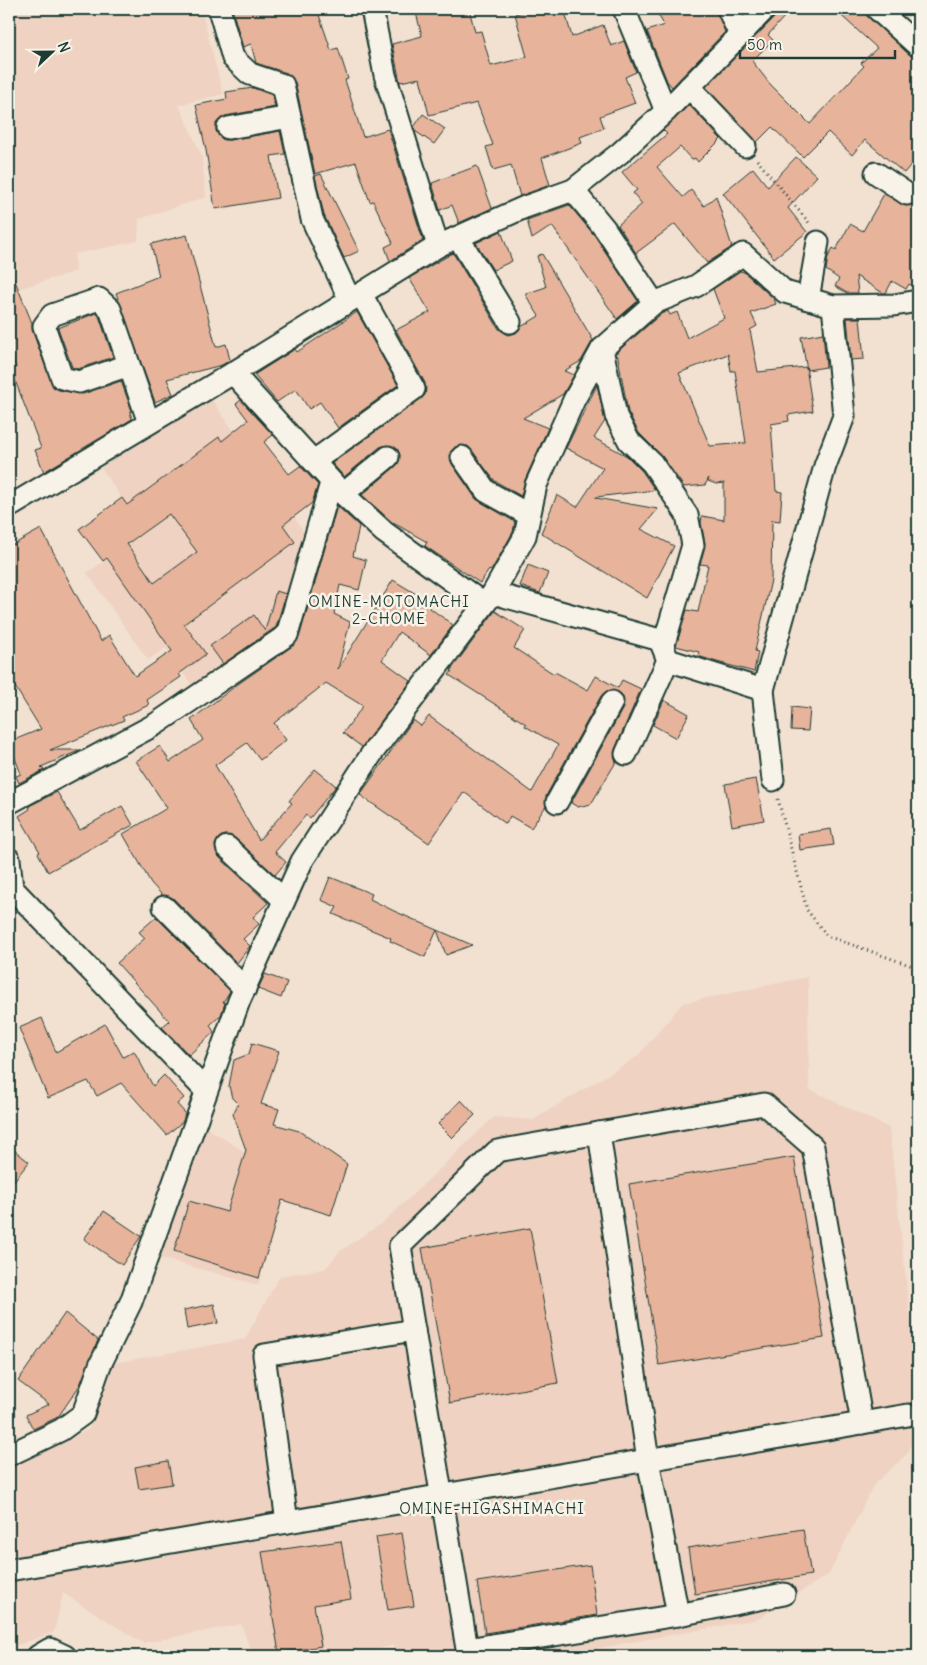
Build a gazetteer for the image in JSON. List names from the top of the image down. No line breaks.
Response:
{"districts":["OMINE-MOTOMACHI 2-CHOME","OMINE-HIGASHIMACHI"],"scale_bar":"50 m","north":"right"}
